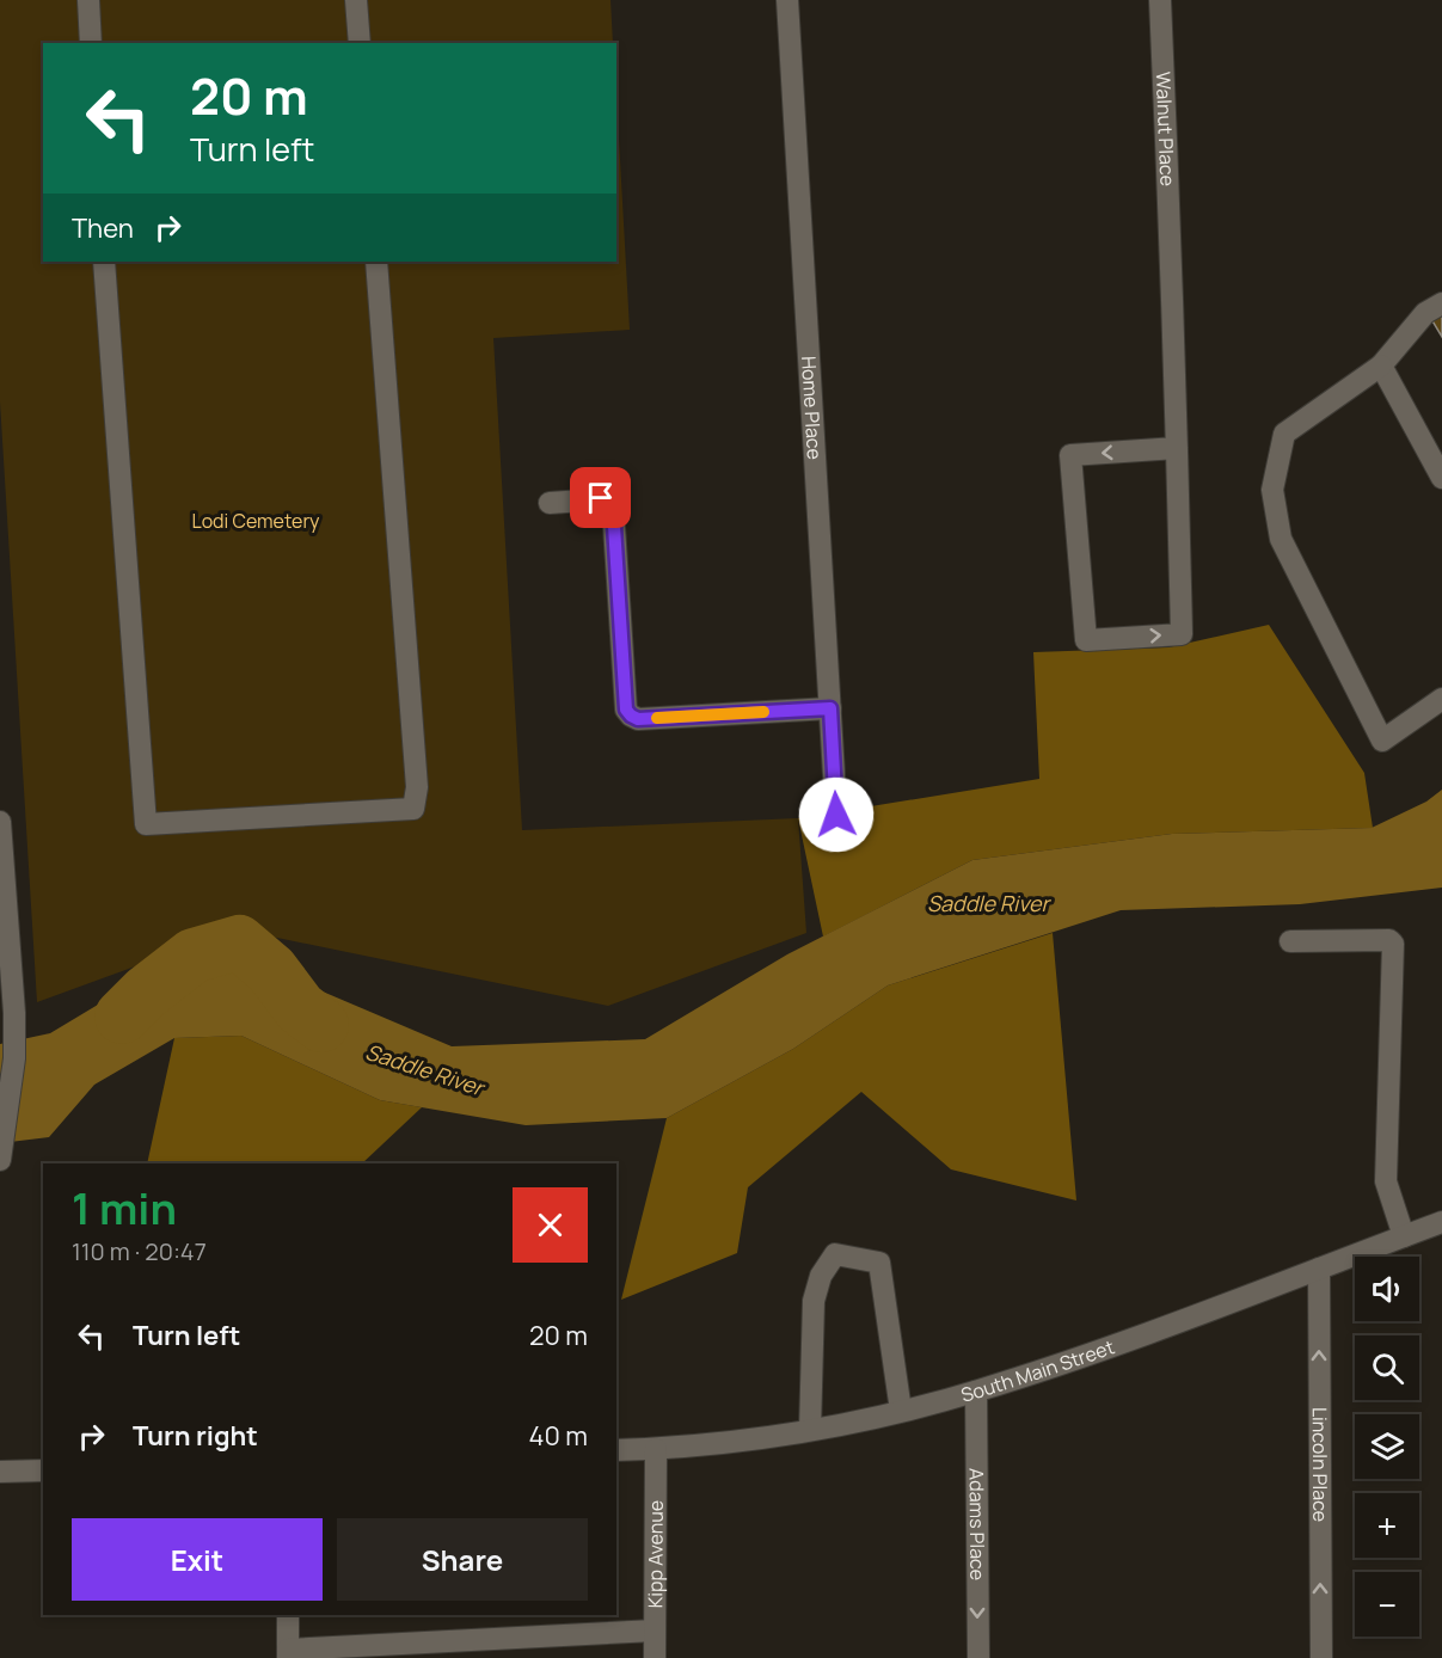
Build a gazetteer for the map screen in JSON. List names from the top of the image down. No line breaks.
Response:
{"streets":{"street":["Walnut Place","Home Place","South Main Street","Lincoln Place","Adams Place","Kipp Avenue"]},"crossings":[["South Main Street","Lincoln Place"],["South Main Street","Adams Place"],["South Main Street","Kipp Avenue"]],"one_way":["Lincoln Place","Adams Place"],"water":["Saddle River"],"parks":["Lodi Cemetery"],"page":{"turn":["20 m","Turn left"],"then":"Then","heading":["1 min","110 m · 20:47"],"map_buttons":["+","−"],"list":[{"name":"Turn left","value":"20 m"},{"name":"Turn right","value":"40 m"}],"buttons":["Exit","Share"]}}
